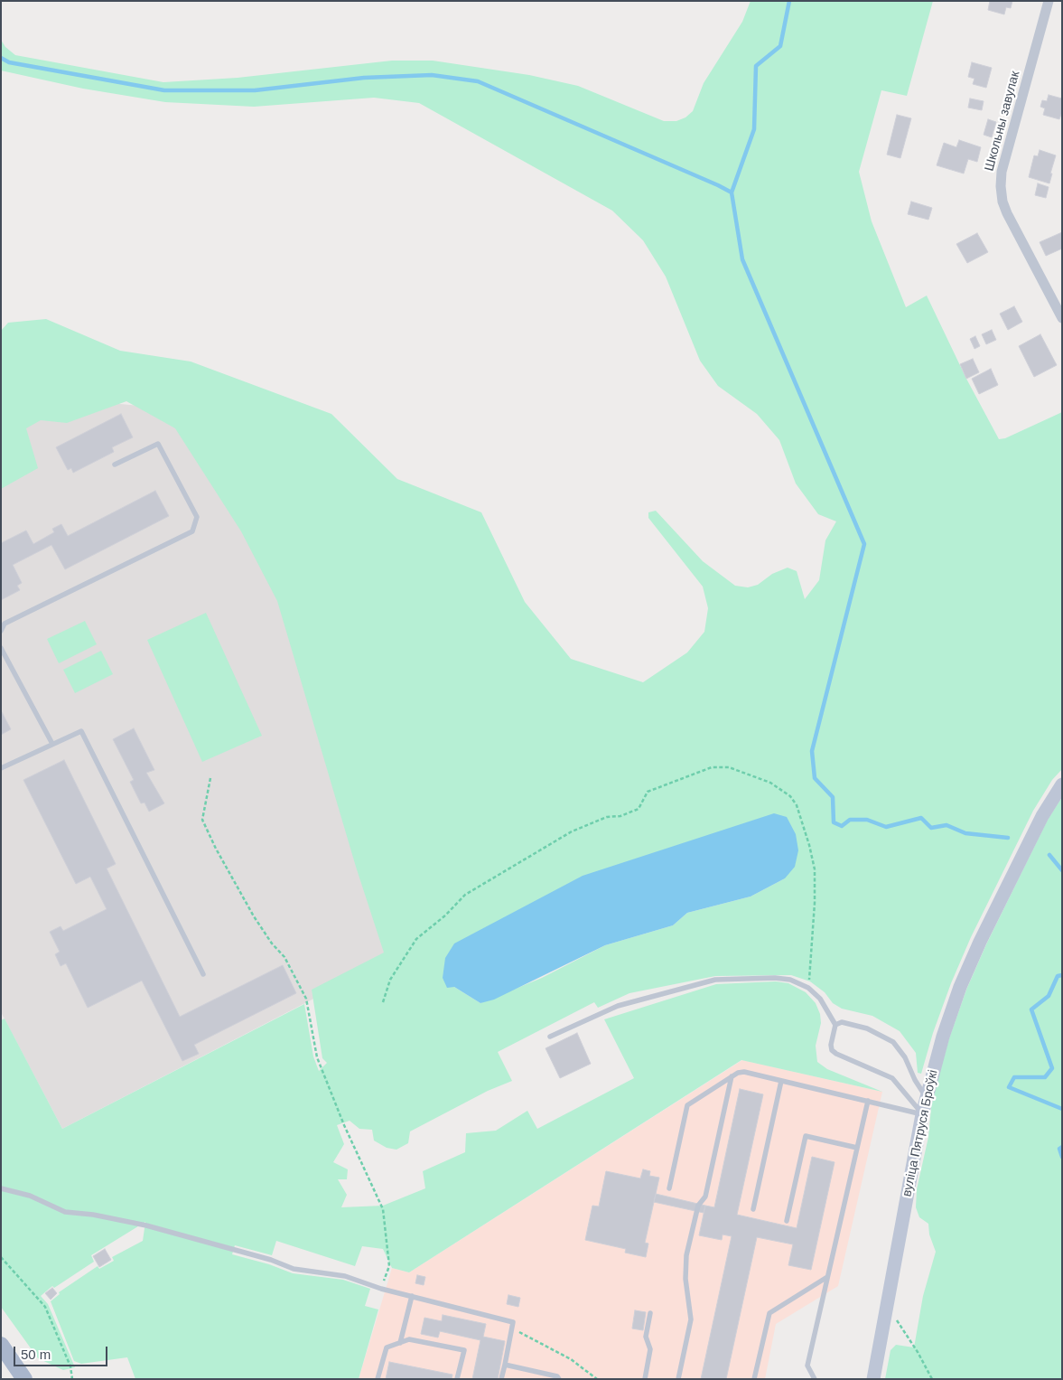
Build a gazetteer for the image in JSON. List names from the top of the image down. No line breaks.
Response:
{"streets":{"main road":["вуліца Пятруся Броўкі"],"street":["Школьны завулак"]},"scale_bar":"50 m"}
